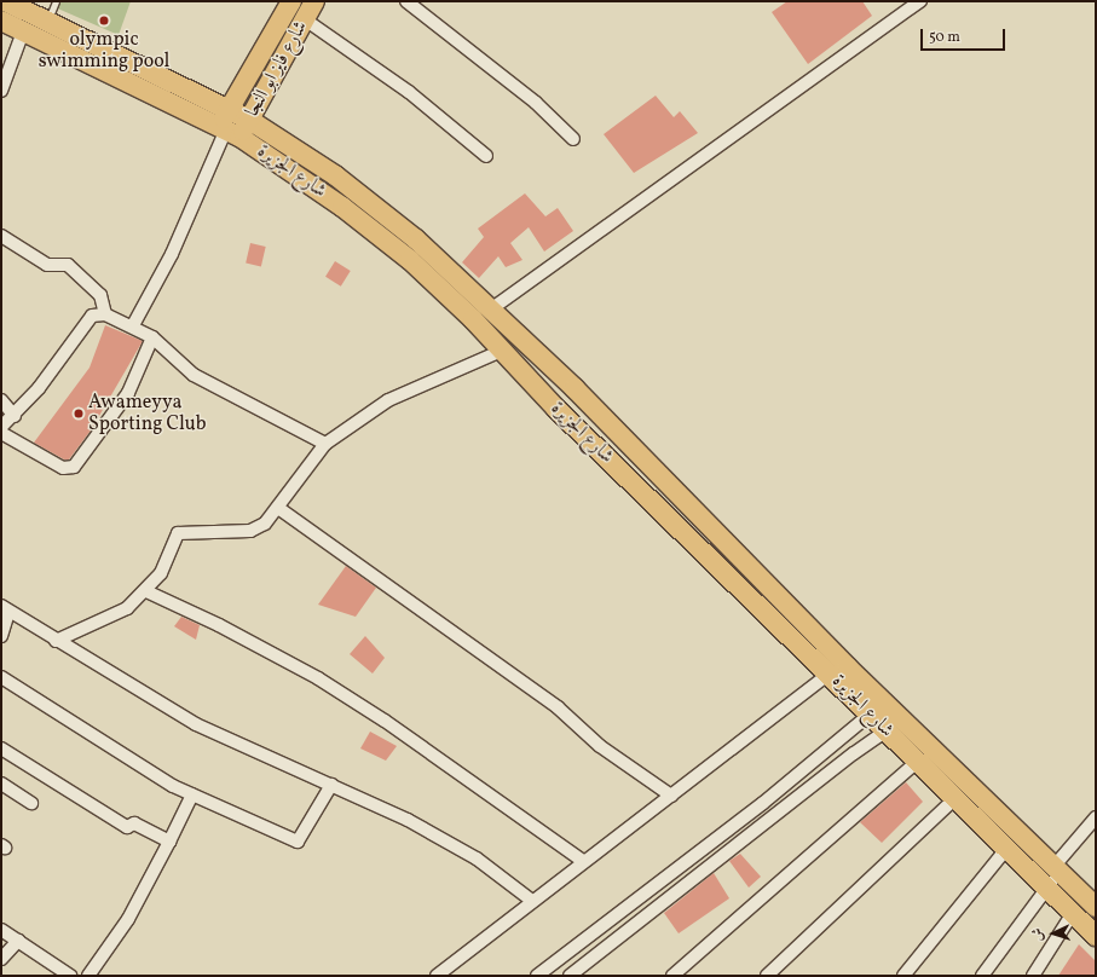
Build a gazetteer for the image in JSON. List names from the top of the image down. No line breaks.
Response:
{"streets":{"main road":["شارع فايز ابو النجا","شارع الجزيرة"]},"crossings":[["شارع فايز ابو النجا","شارع الجزيرة"]],"places":["olympic swimming pool","Awameyya Sporting Club"],"scale_bar":"50 m","north":"left"}
